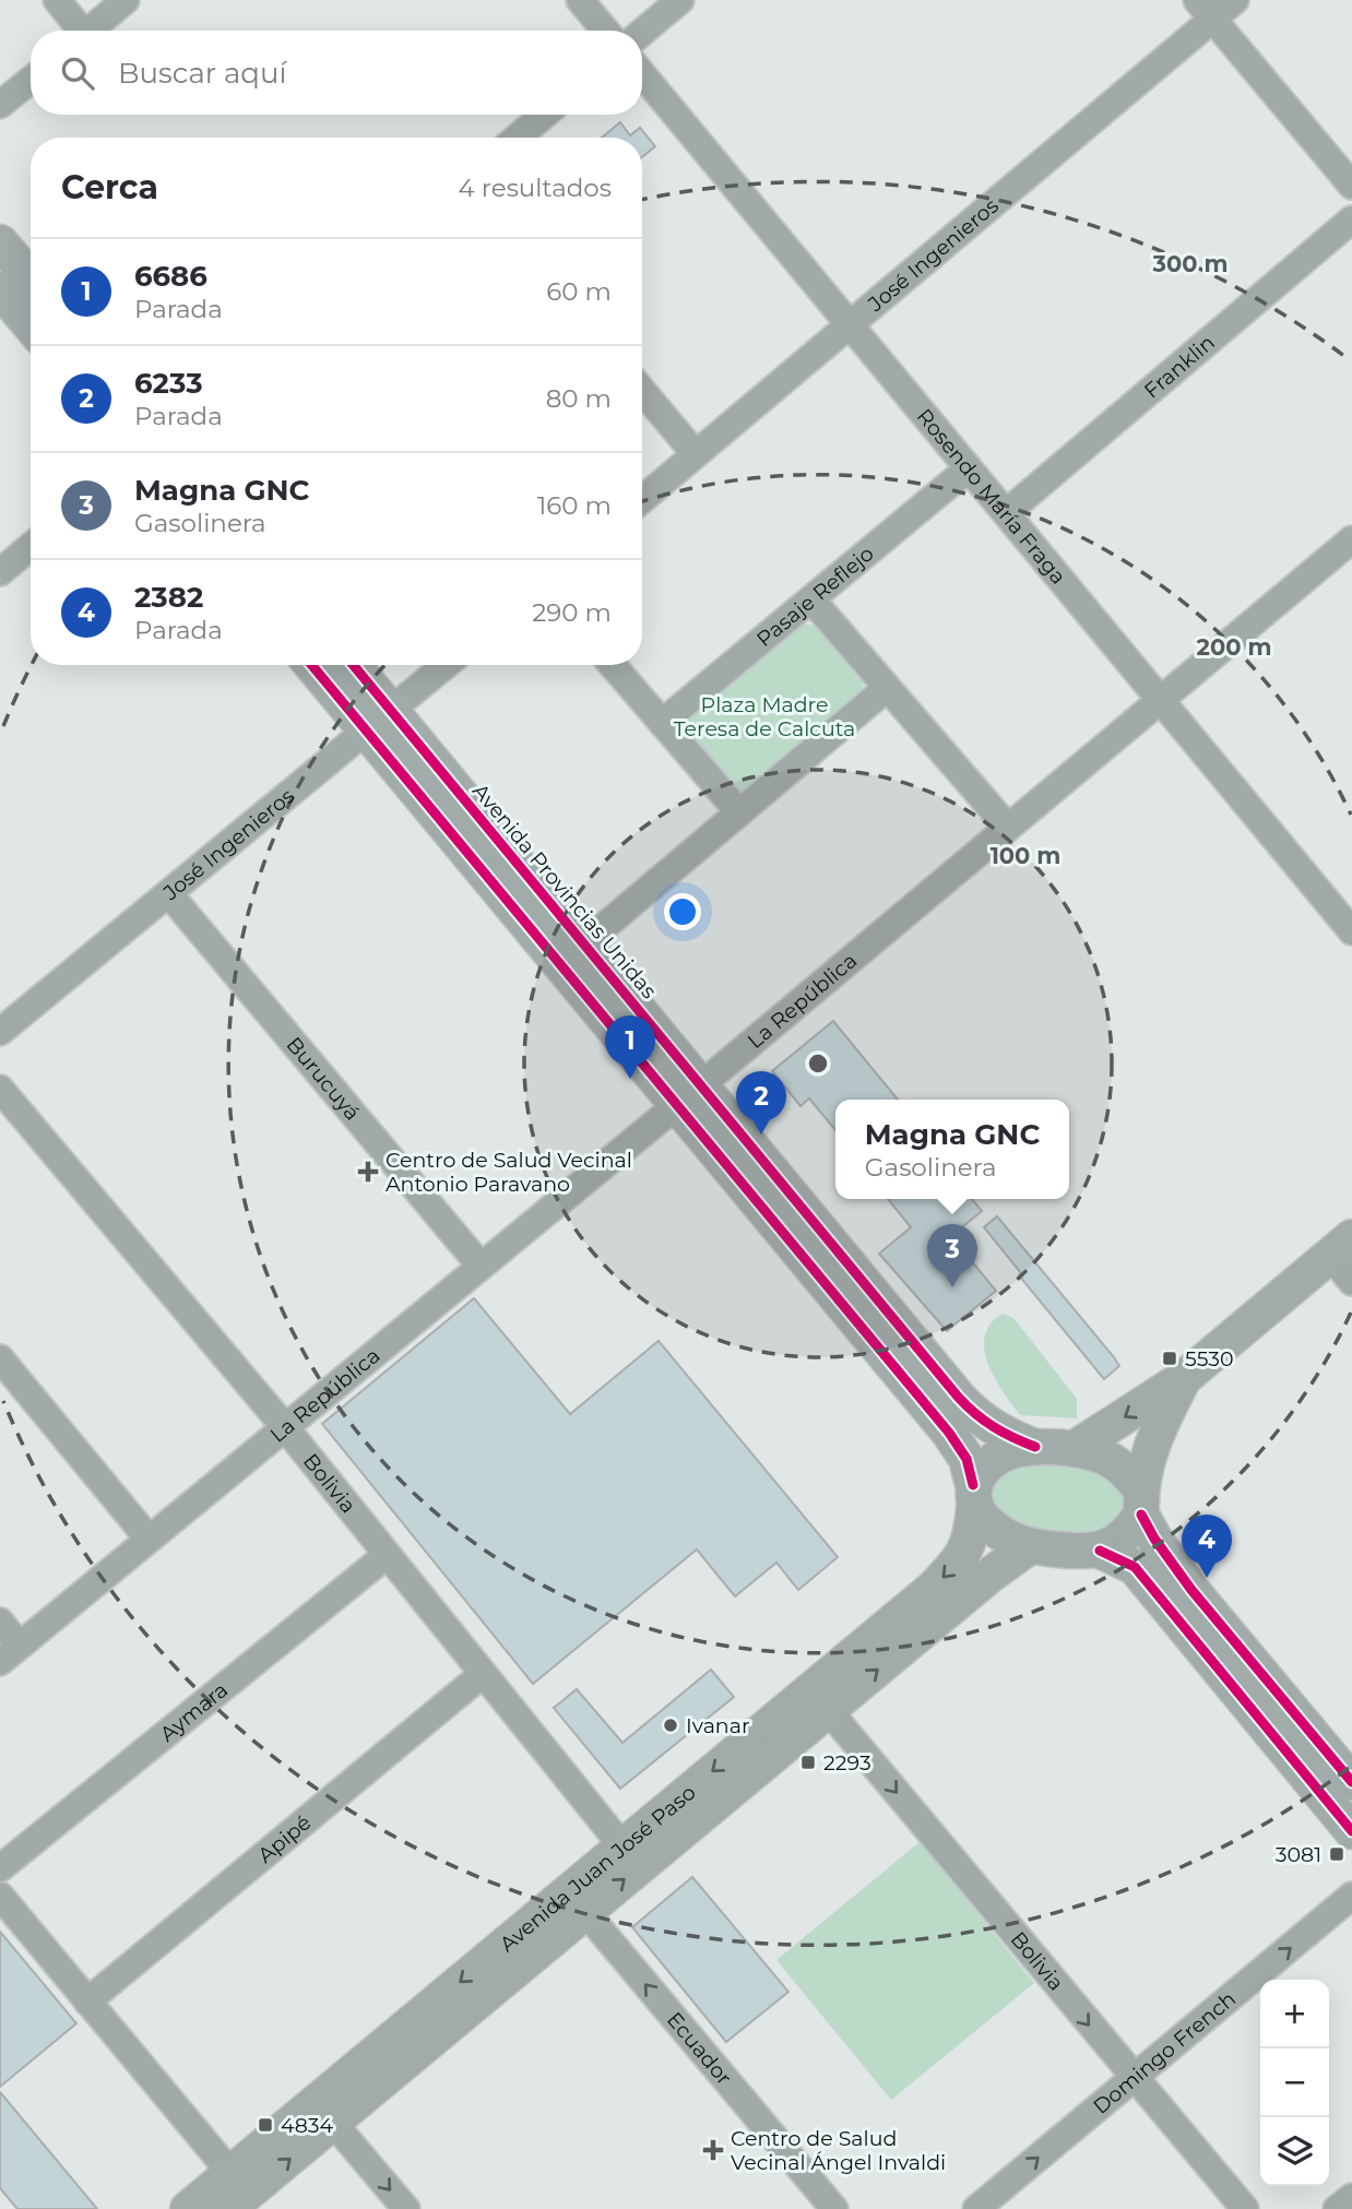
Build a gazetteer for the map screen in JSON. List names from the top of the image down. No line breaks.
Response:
{"streets":{"main road":["Avenida Provincias Unidas","Avenida Juan José Paso"],"street":["José Ingenieros","Franklin","Rosendo María Fraga","Pasaje Reflejo","La República","Burucuyá","Bolivia","Aymara","Apipé","Ecuador","Domingo French"]},"crossings":[["José Ingenieros","Rosendo María Fraga"],["José Ingenieros","Avenida Provincias Unidas"],["José Ingenieros","Burucuyá"],["Franklin","Rosendo María Fraga"],["Rosendo María Fraga","Pasaje Reflejo"],["Rosendo María Fraga","La República"],["Avenida Provincias Unidas","La República"],["Avenida Provincias Unidas","Avenida Juan José Paso"],["La República","Burucuyá"],["La República","Bolivia"],["Bolivia","Aymara"],["Bolivia","Apipé"],["Bolivia","Avenida Juan José Paso"],["Bolivia","Domingo French"],["Avenida Juan José Paso","Ecuador"]],"one_way":["Ecuador","Domingo French"],"parks":["Plaza Madre Teresa de Calcuta"],"places":{"health":["Centro de Salud Vecinal Antonio Paravano","Centro de Salud Vecinal Ángel Invaldi"],"transit":["5530","2293","3081","4834"],"other":["Ivanar"]},"page":{"search":"Buscar aquí","heading":["Cerca","4 resultados"],"list":[{"mark":"1","name":"6686","note":"Parada","value":"60 m"},{"mark":"2","name":"6233","note":"Parada","value":"80 m"},{"mark":"3","name":"Magna GNC","note":"Gasolinera","value":"160 m"},{"mark":"4","name":"2382","note":"Parada","value":"290 m"}],"pins":["1","2","3","4"],"popup":["Magna GNC","Gasolinera"],"map_buttons":["+","−"]},"rings":["300 m","200 m","100 m"]}
